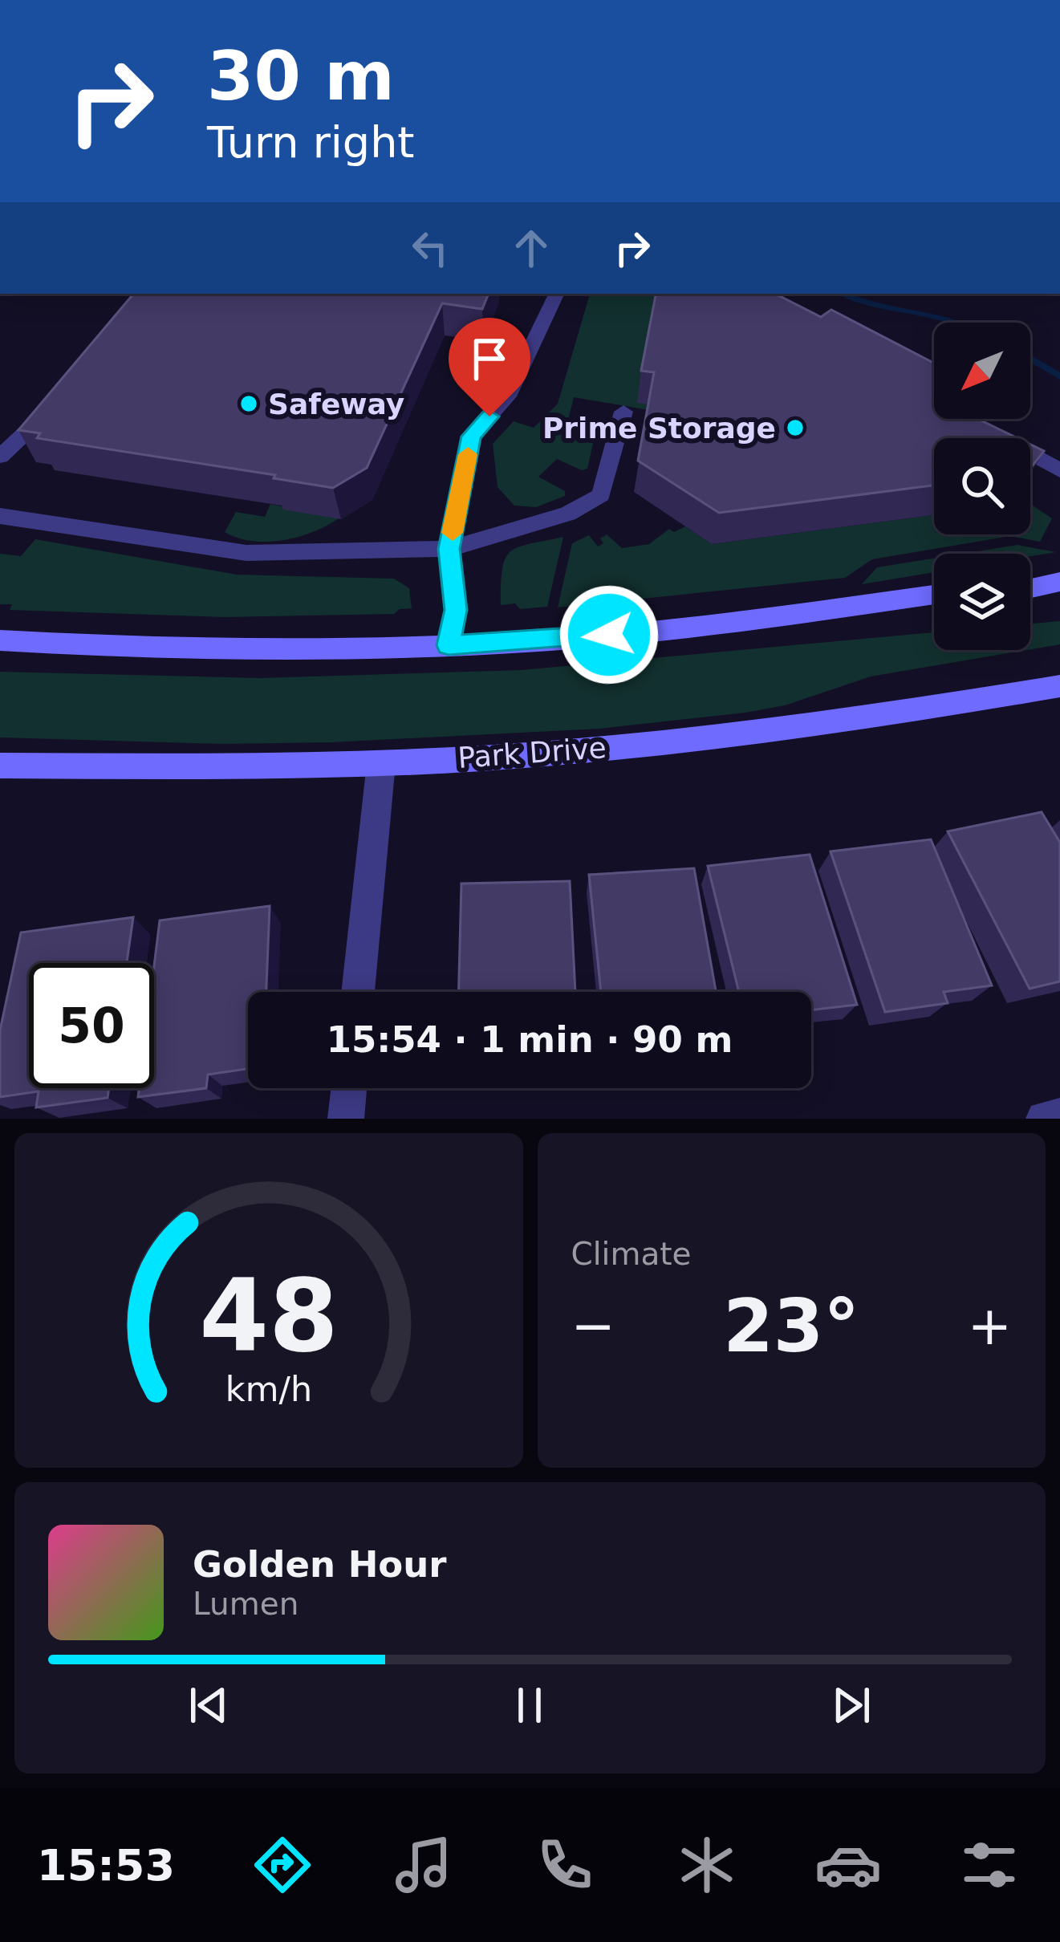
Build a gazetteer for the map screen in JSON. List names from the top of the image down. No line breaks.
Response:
{"streets":{"main road":["Park Drive"]},"places":["Safeway","Prime Storage"],"north":"bottom left","page":{"turn":["30 m","Turn right"],"limit":"50","trip":"15:54 · 1 min · 90 m","tile":"Climate","heat":["−","23°","+"],"song":["Golden Hour","Lumen"],"tabs":"15:53","gauge":["48","km/h"]}}
